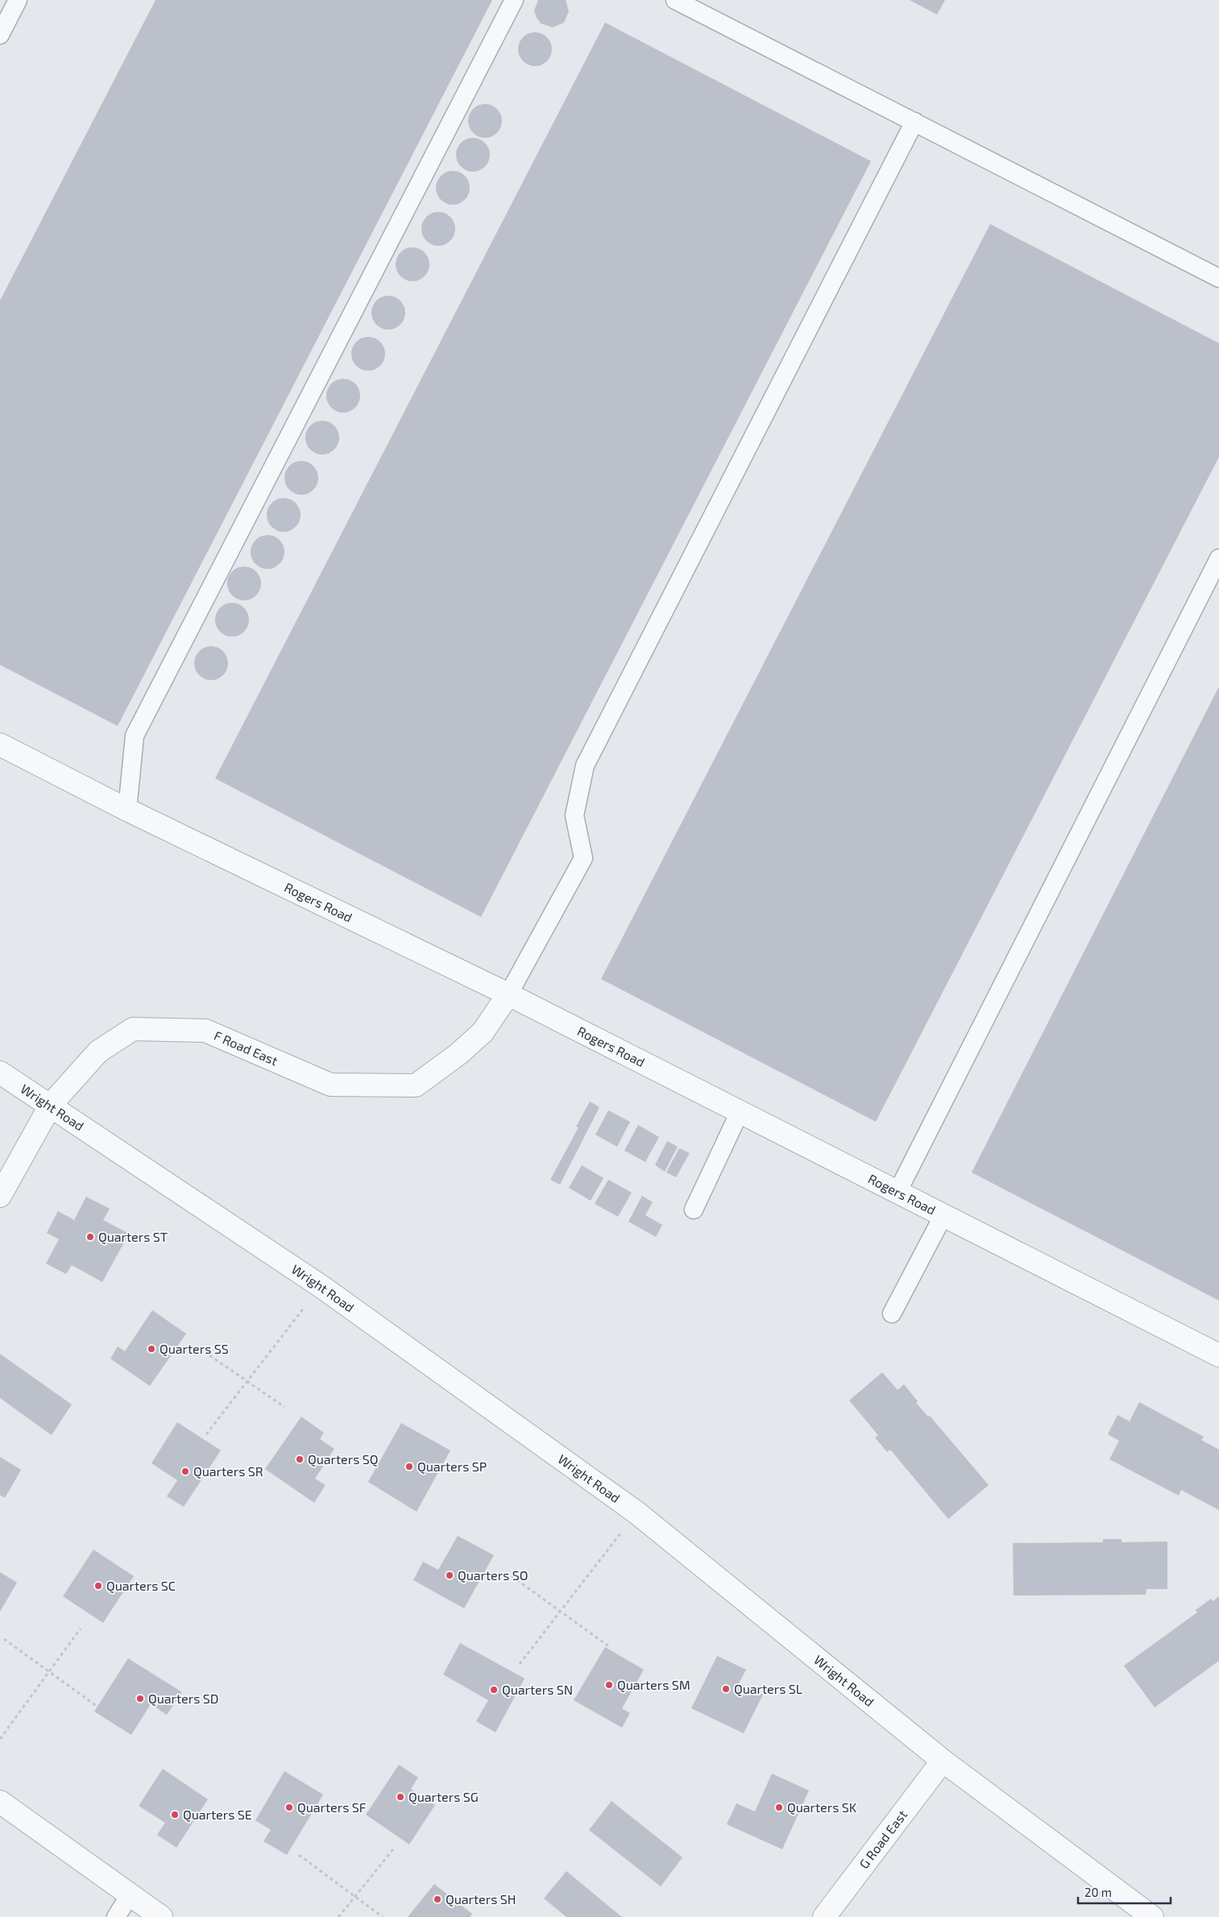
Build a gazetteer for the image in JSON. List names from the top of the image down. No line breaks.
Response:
{"streets":{"street":["Rogers Road","F Road East","Wright Road","G Road East"]},"crossings":[["Rogers Road","F Road East"],["F Road East","Wright Road"],["Wright Road","G Road East"]],"places":["Quarters ST","Quarters SS","Quarters SQ","Quarters SP","Quarters SR","Quarters SO","Quarters SC","Quarters SM","Quarters SL","Quarters SN","Quarters SD","Quarters SG","Quarters SF","Quarters SK","Quarters SE","Quarters SH"],"scale_bar":"20 m"}
